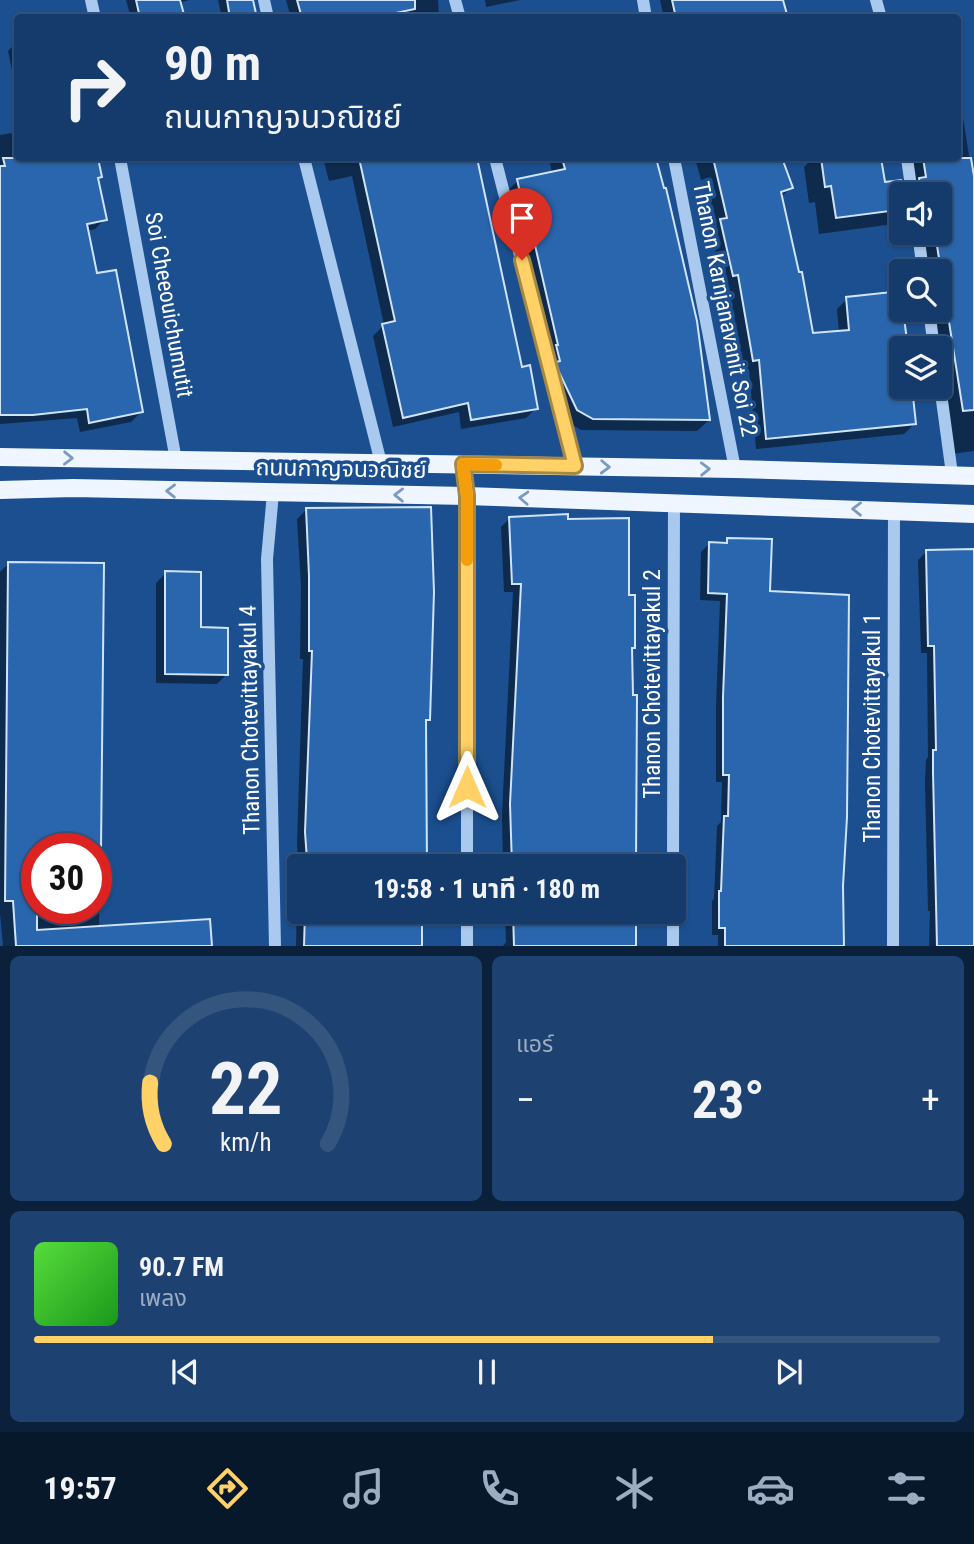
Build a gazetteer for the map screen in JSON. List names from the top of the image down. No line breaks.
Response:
{"streets":{"main road":["ถนนกาญจนวณิชย์"],"street":["Soi Cheeouichumutit","Thanon Karnjanavanit Soi 22","Thanon Chotevittayakul 2","Thanon Chotevittayakul 4","Thanon Chotevittayakul 1"]},"crossings":[["Soi Cheeouichumutit","ถนนกาญจนวณิชย์"],["Thanon Karnjanavanit Soi 22","ถนนกาญจนวณิชย์"],["ถนนกาญจนวณิชย์","Thanon Chotevittayakul 2"],["ถนนกาญจนวณิชย์","Thanon Chotevittayakul 4"],["ถนนกาญจนวณิชย์","Thanon Chotevittayakul 1"]],"page":{"turn":["90 m","ถนนกาญจนวณิชย์"],"limit":"30","trip":"19:58 · 1 นาที · 180 m","tile":"แอร์","heat":["−","23°","+"],"song":["90.7 FM","เพลง"],"tabs":"19:57","gauge":["22","km/h"]}}
